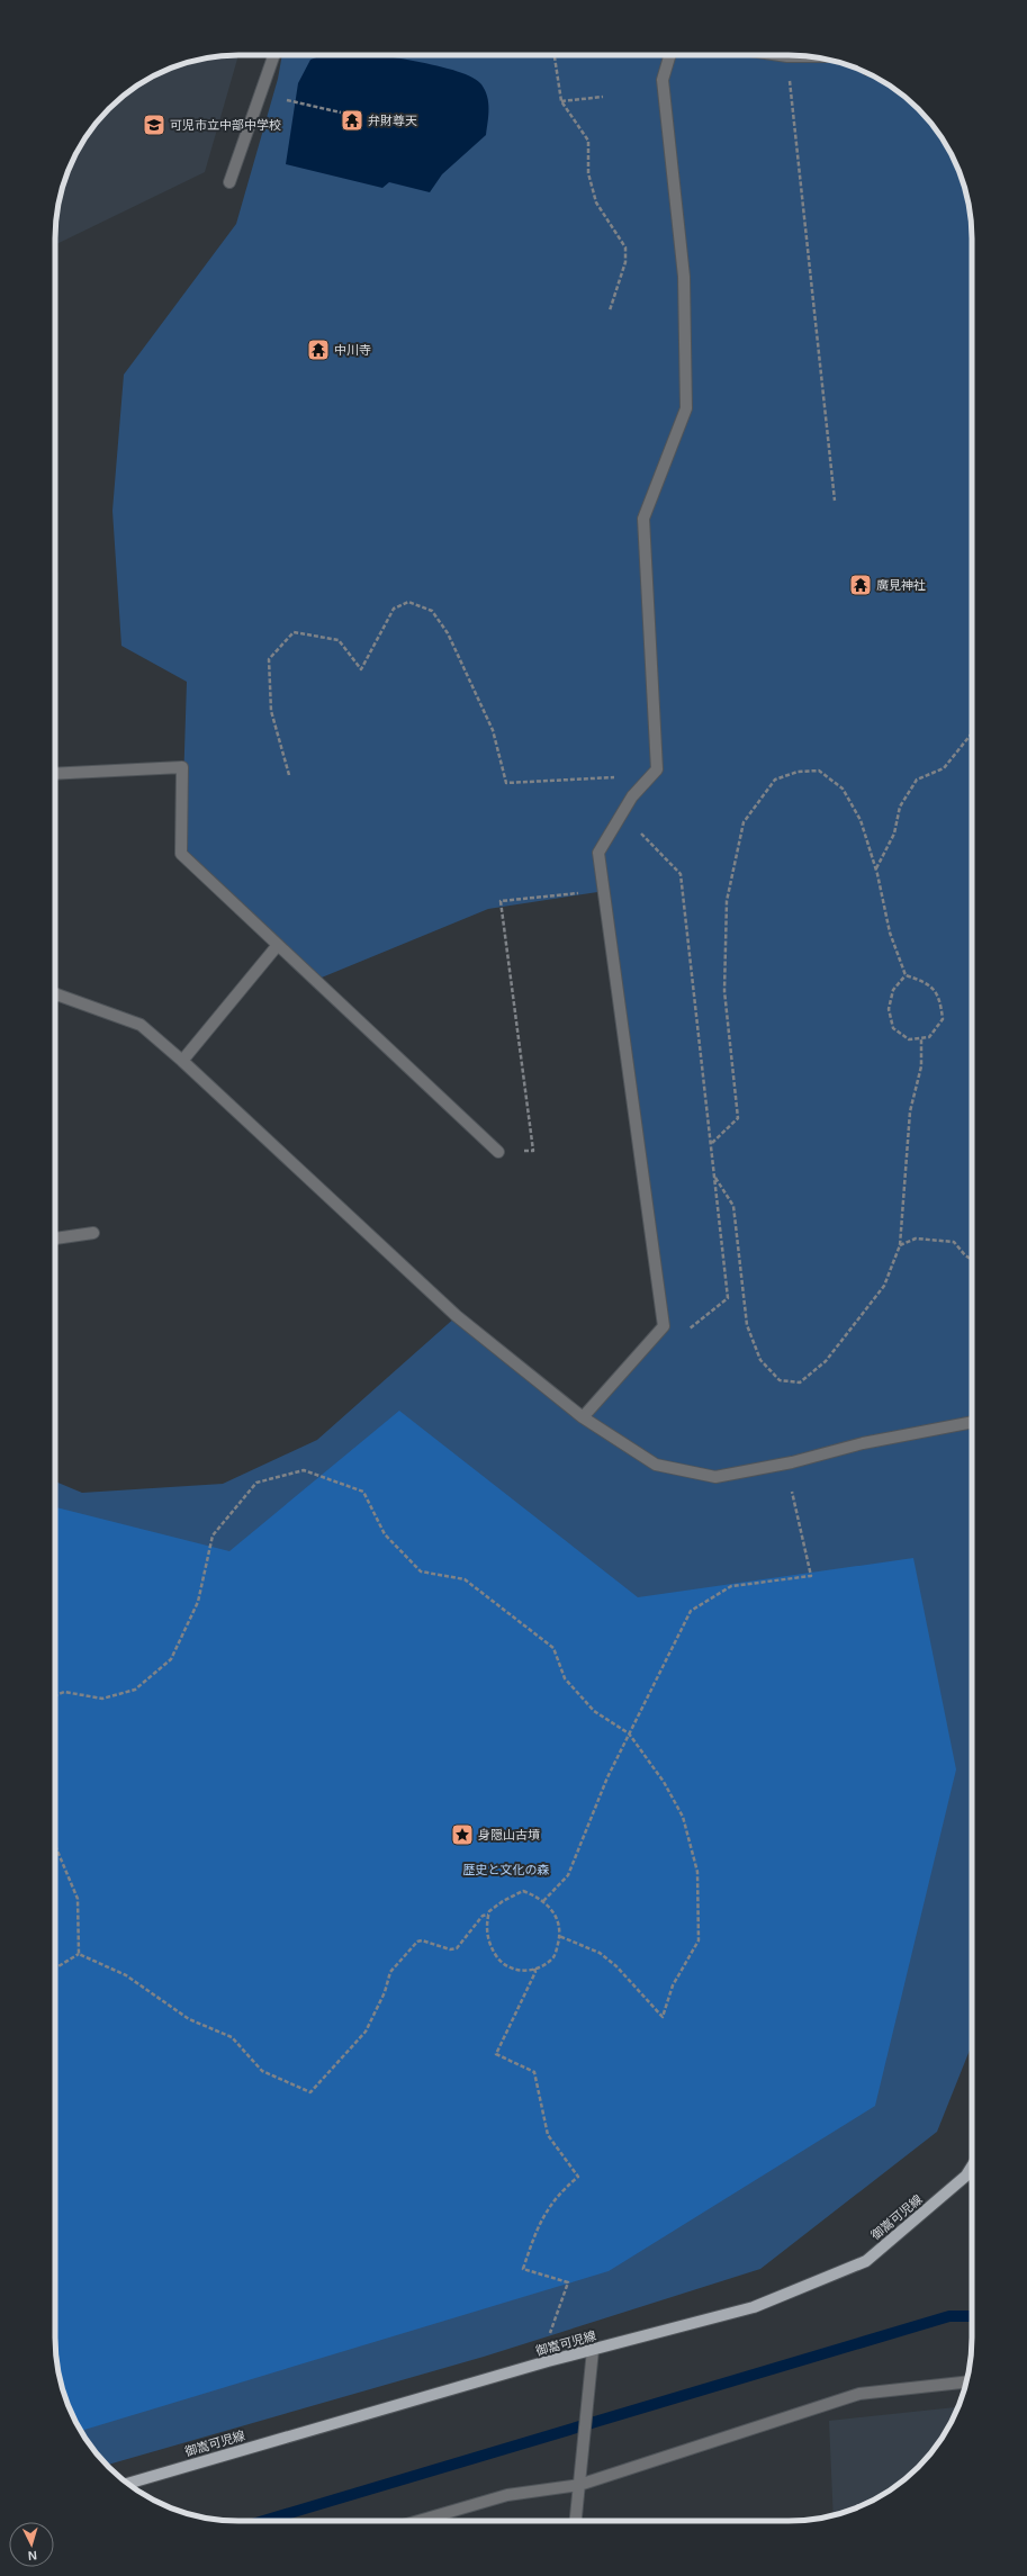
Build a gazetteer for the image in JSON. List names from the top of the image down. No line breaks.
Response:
{"streets":{"main road":["御嵩可児線"]},"parks":["歴史と文化の森"],"places":{"temple":["弁財尊天","中川寺","廣見神社"],"school or university":["可児市立中部中学校"],"place":["身隠山古墳"]},"north":"bottom"}
